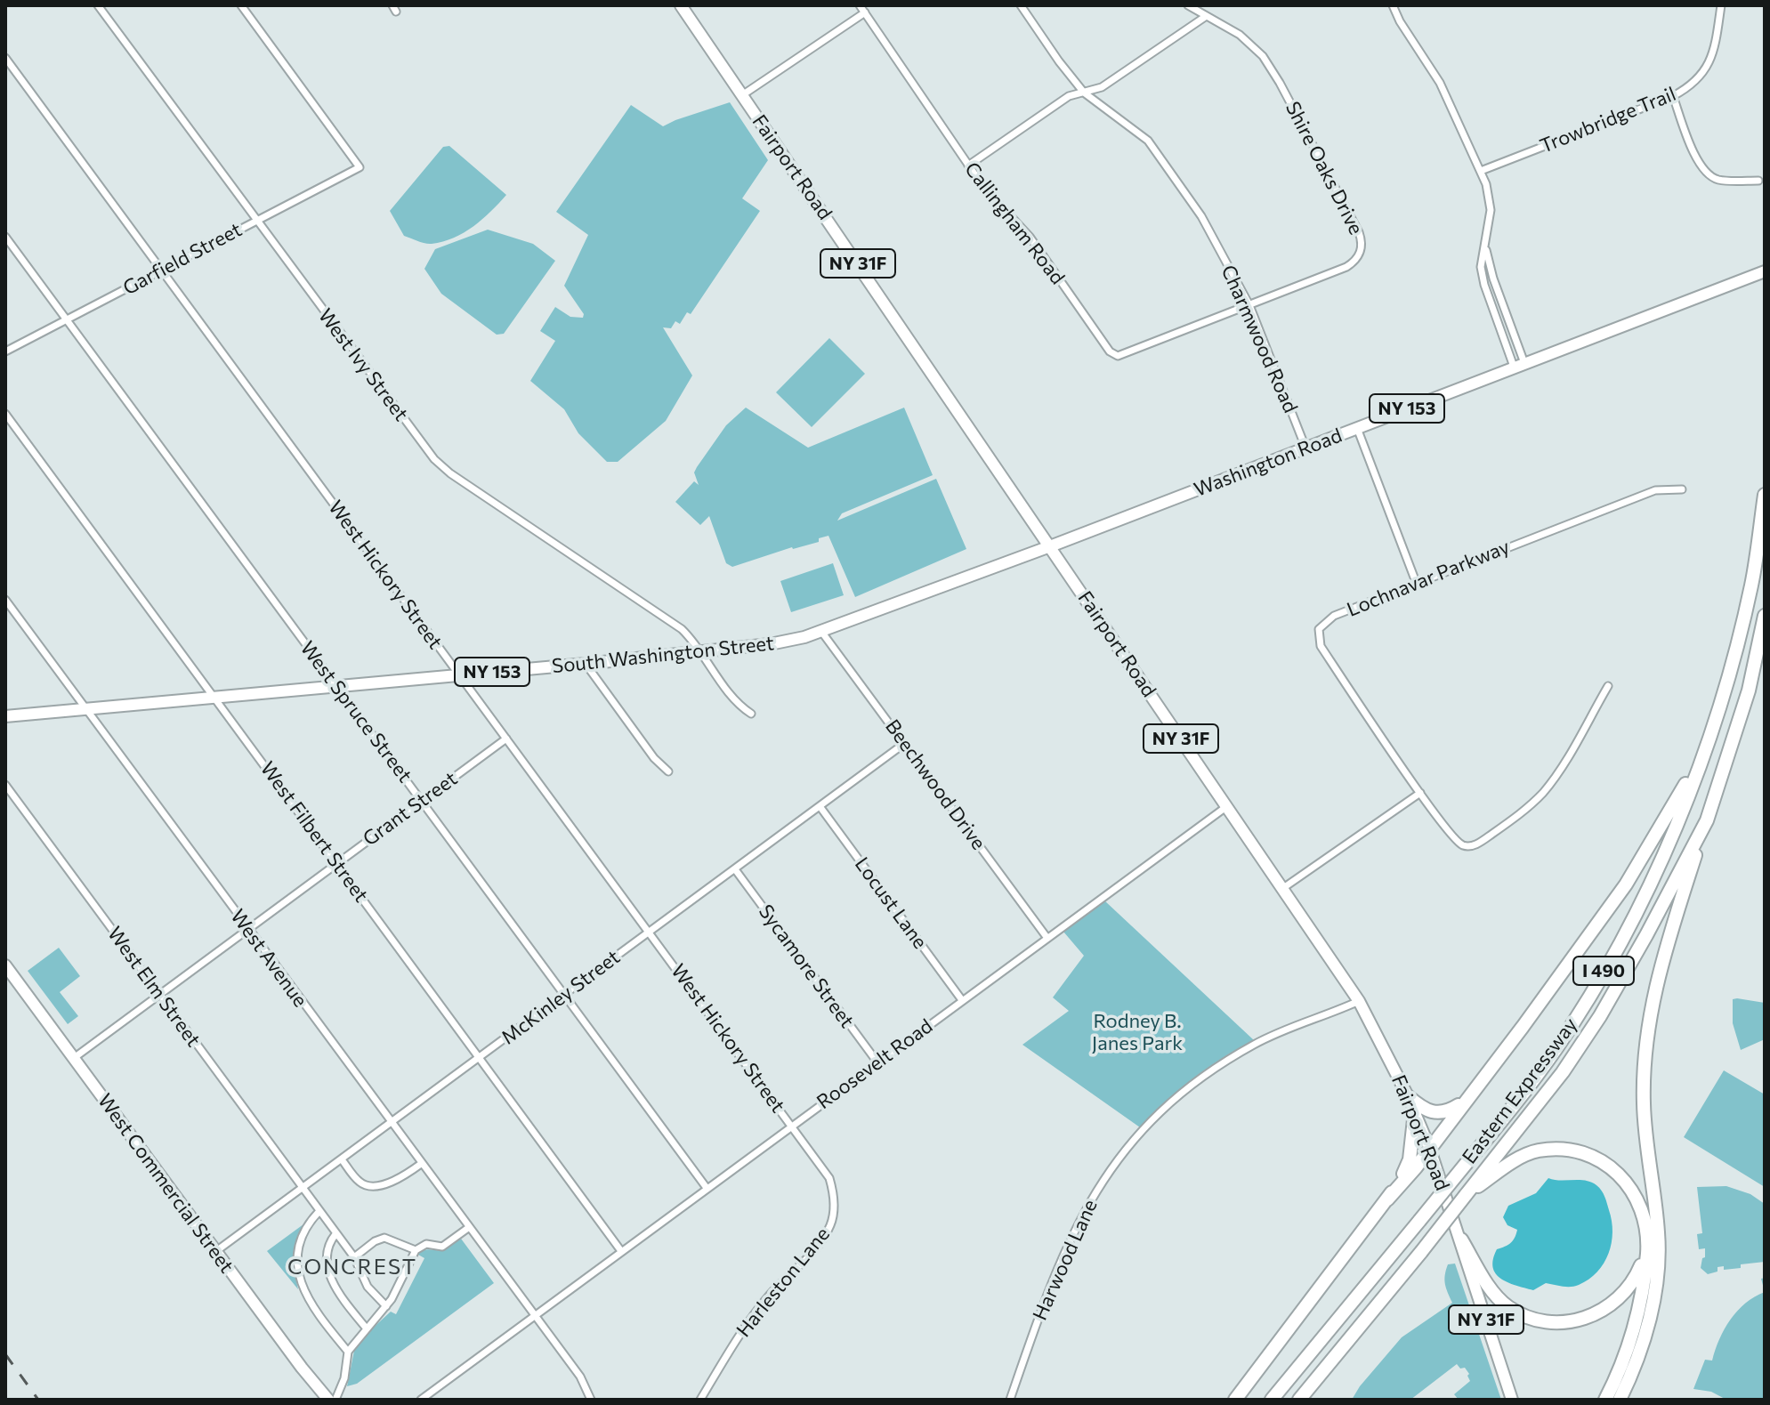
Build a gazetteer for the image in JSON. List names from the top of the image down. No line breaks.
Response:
{"streets":{"highway":["I 490","Eastern Expressway"],"main road":["Fairport Road","NY 31F","NY 153","Washington Road","South Washington Street","West Commercial Street"],"street":["Trowbridge Trail","Shire Oaks Drive","Callingham Road","Garfield Street","Charmwood Road","West Ivy Street","West Hickory Street","Lochnavar Parkway","West Spruce Street","Beechwood Drive","Grant Street","West Filbert Street","Locust Lane","West Avenue","Sycamore Street","West Elm Street","McKinley Street","Roosevelt Road","Harwood Lane","Harleston Lane"]},"crossings":[["Fairport Road","Washington Road"],["Fairport Road","South Washington Street"],["Fairport Road","Roosevelt Road"],["Fairport Road","Harwood Lane"],["Shire Oaks Drive","Callingham Road"],["Shire Oaks Drive","Charmwood Road"],["Callingham Road","Charmwood Road"],["Garfield Street","West Ivy Street"],["Garfield Street","West Hickory Street"],["Garfield Street","West Spruce Street"],["Charmwood Road","Washington Road"],["West Ivy Street","South Washington Street"],["Washington Road","South Washington Street"],["West Hickory Street","South Washington Street"],["West Hickory Street","Grant Street"],["West Hickory Street","McKinley Street"],["West Hickory Street","Roosevelt Road"],["West Hickory Street","Harleston Lane"],["South Washington Street","West Spruce Street"],["South Washington Street","Beechwood Drive"],["South Washington Street","West Filbert Street"],["South Washington Street","West Avenue"],["West Spruce Street","Grant Street"],["West Spruce Street","McKinley Street"],["West Spruce Street","Roosevelt Road"],["Beechwood Drive","McKinley Street"],["Beechwood Drive","Roosevelt Road"],["Grant Street","West Filbert Street"],["Grant Street","West Avenue"],["Grant Street","West Elm Street"],["Grant Street","West Commercial Street"],["West Filbert Street","McKinley Street"],["West Filbert Street","Roosevelt Road"],["Locust Lane","McKinley Street"],["Locust Lane","Roosevelt Road"],["West Avenue","McKinley Street"],["West Avenue","Roosevelt Road"],["Sycamore Street","McKinley Street"],["Sycamore Street","Roosevelt Road"],["West Elm Street","McKinley Street"],["McKinley Street","West Commercial Street"],["Roosevelt Road","Harleston Lane"]],"districts":["CONCREST"],"parks":["Rodney B. Janes Park"]}
